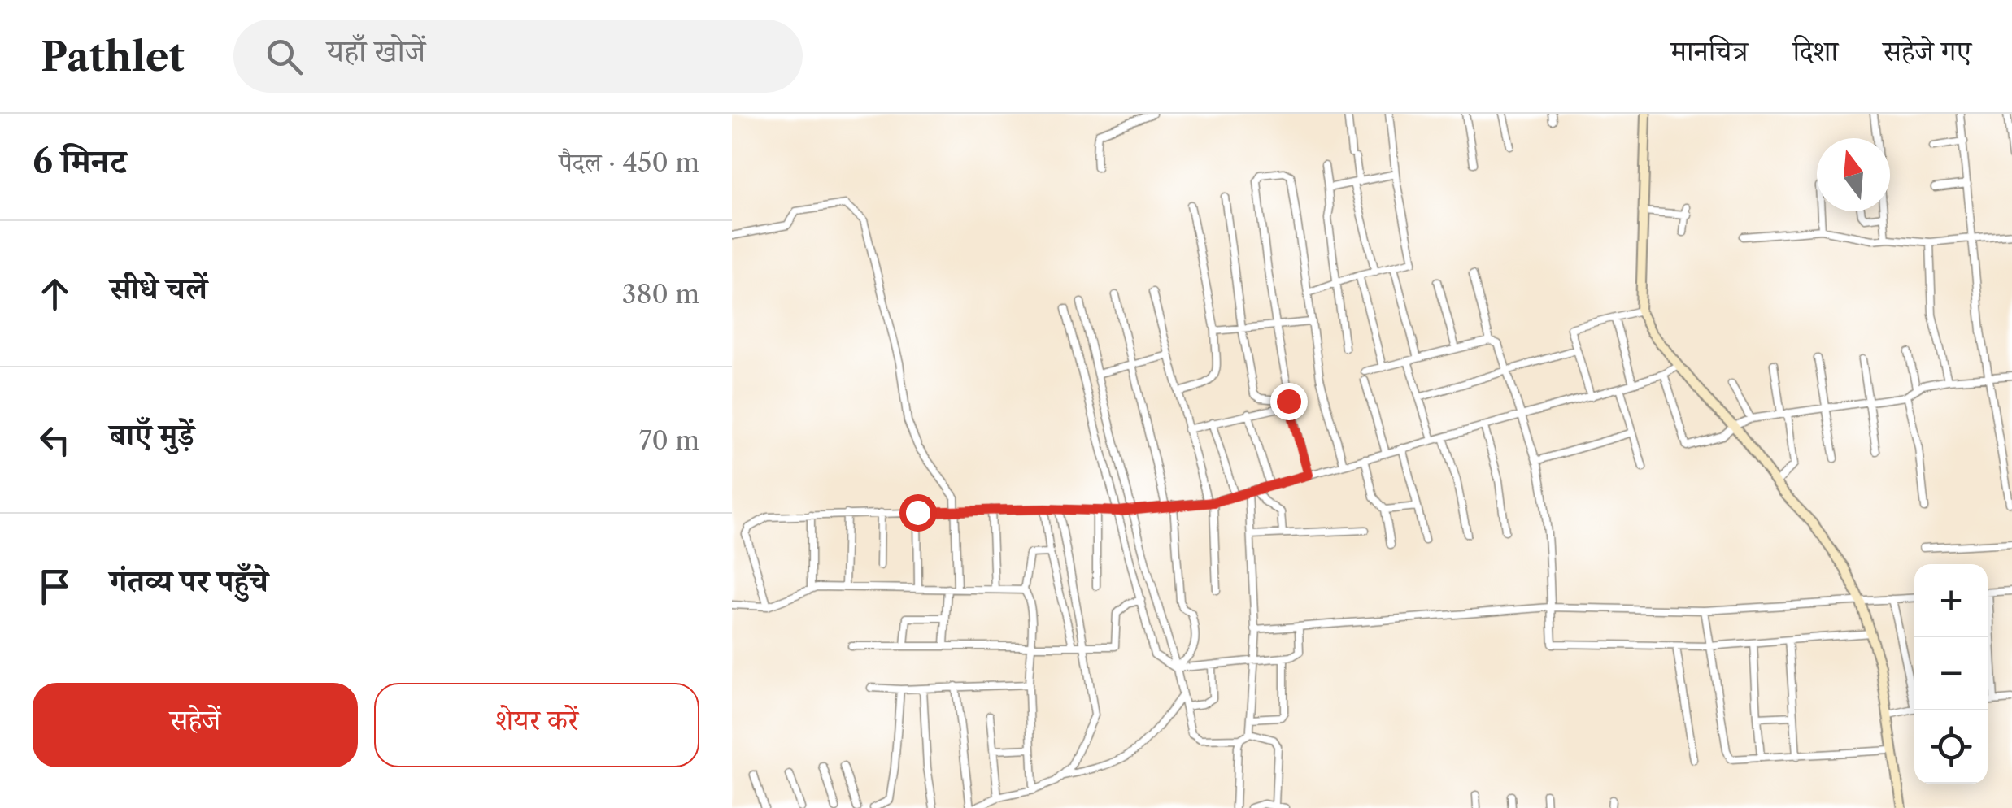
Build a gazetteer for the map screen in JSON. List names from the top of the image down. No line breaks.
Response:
{"north":"top","page":{"header":"Pathlet","search":"यहाँ खोजें","nav":["मानचित्र","दिशा","सहेजे गए"],"heading":["6 मिनट","पैदल · 450 m"],"list":[["सीधे चलें","380 m"],["बाएँ मुड़ें","70 m"],"गंतव्य पर पहुँचे"],"map_buttons":["+","−"],"buttons":["सहेजें","शेयर करें"]}}
